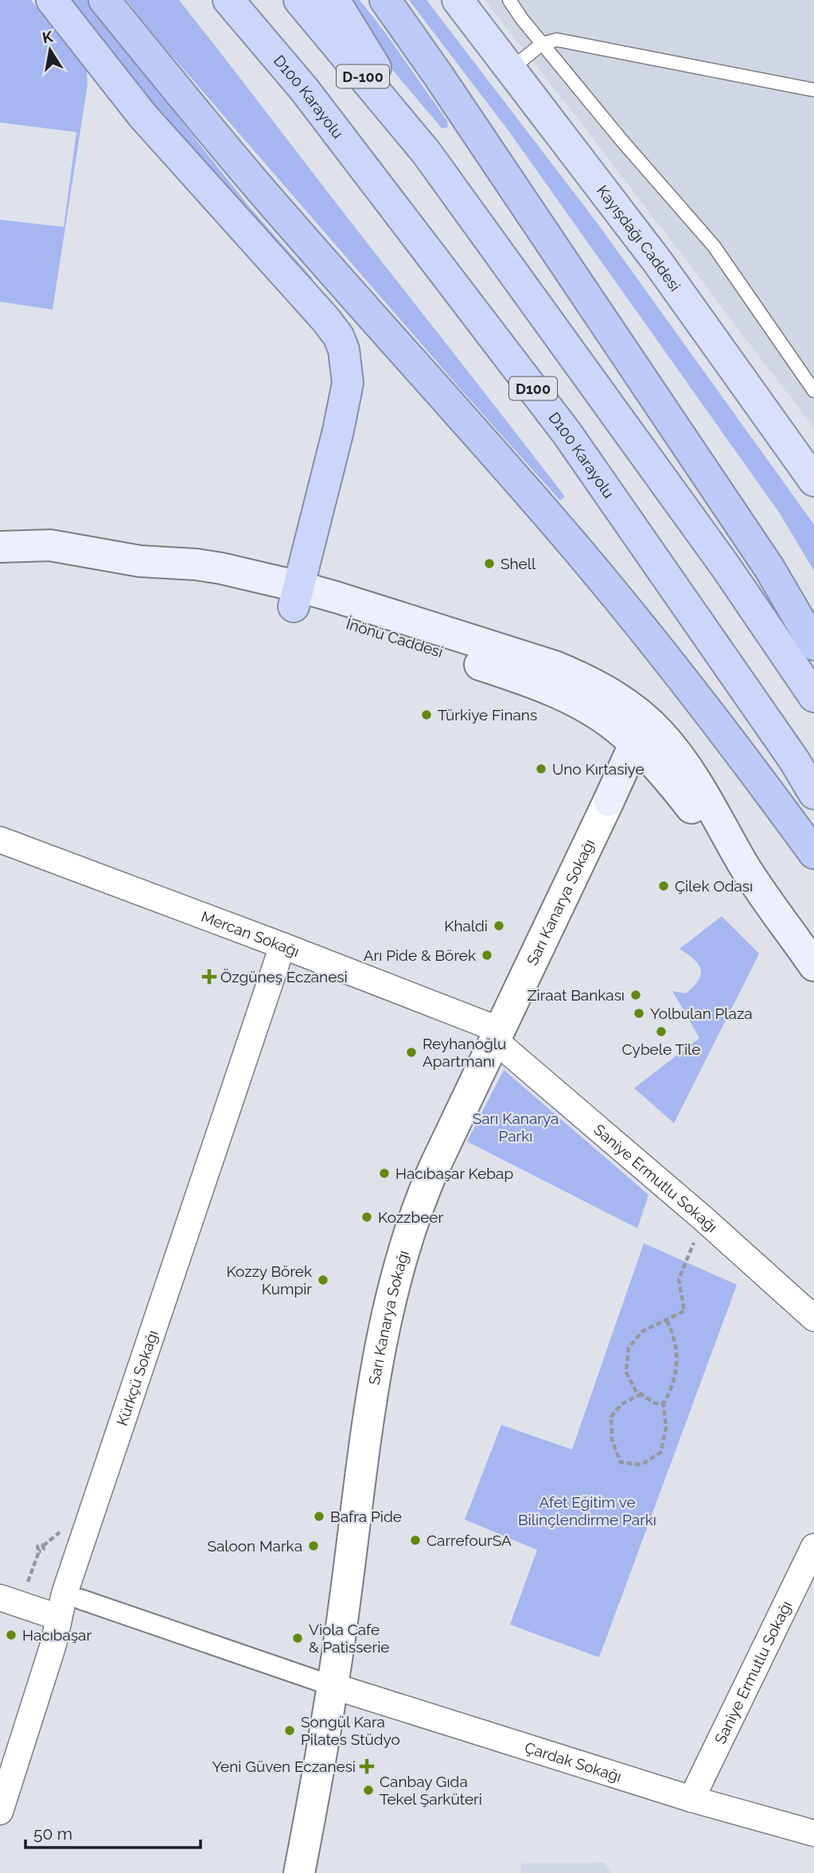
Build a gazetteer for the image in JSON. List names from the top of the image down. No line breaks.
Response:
{"streets":{"highway":["D-100","D100 Karayolu","D100"],"main road":["Kayışdağı Caddesi","İnönü Caddesi"],"street":["Sarı Kanarya Sokağı","Mercan Sokağı","Saniye Ermutlu Sokağı","Kürkçü Sokağı","Çardak Sokağı"]},"crossings":[["Sarı Kanarya Sokağı","Mercan Sokağı"],["Sarı Kanarya Sokağı","Saniye Ermutlu Sokağı"],["Sarı Kanarya Sokağı","Çardak Sokağı"],["Mercan Sokağı","Saniye Ermutlu Sokağı"],["Mercan Sokağı","Kürkçü Sokağı"],["Saniye Ermutlu Sokağı","Çardak Sokağı"]],"parks":["Sarı Kanarya Parkı","Afet Eğitim ve Bilinçlendirme Parkı"],"places":{"other":["Shell","Türkiye Finans","Uno Kırtasiye","Çilek Odası","Khaldi","Arı Pide & Börek","Ziraat Bankası","Yolbulan Plaza","Cybele Tile","Reyhanoğlu Apartmanı","Hacıbaşar Kebap","Kozzbeer","Kozzy Börek Kumpir","Bafra Pide","CarrefourSA","Saloon Marka","Hacıbaşar","Viola Cafe & Patisserie","Songül Kara Pilates Stüdyo","Canbay Gıda Tekel Şarküteri"],"health":["Özgüneş Eczanesi","Yeni Güven Eczanesi"]},"scale_bar":"50 m","north":"top"}
